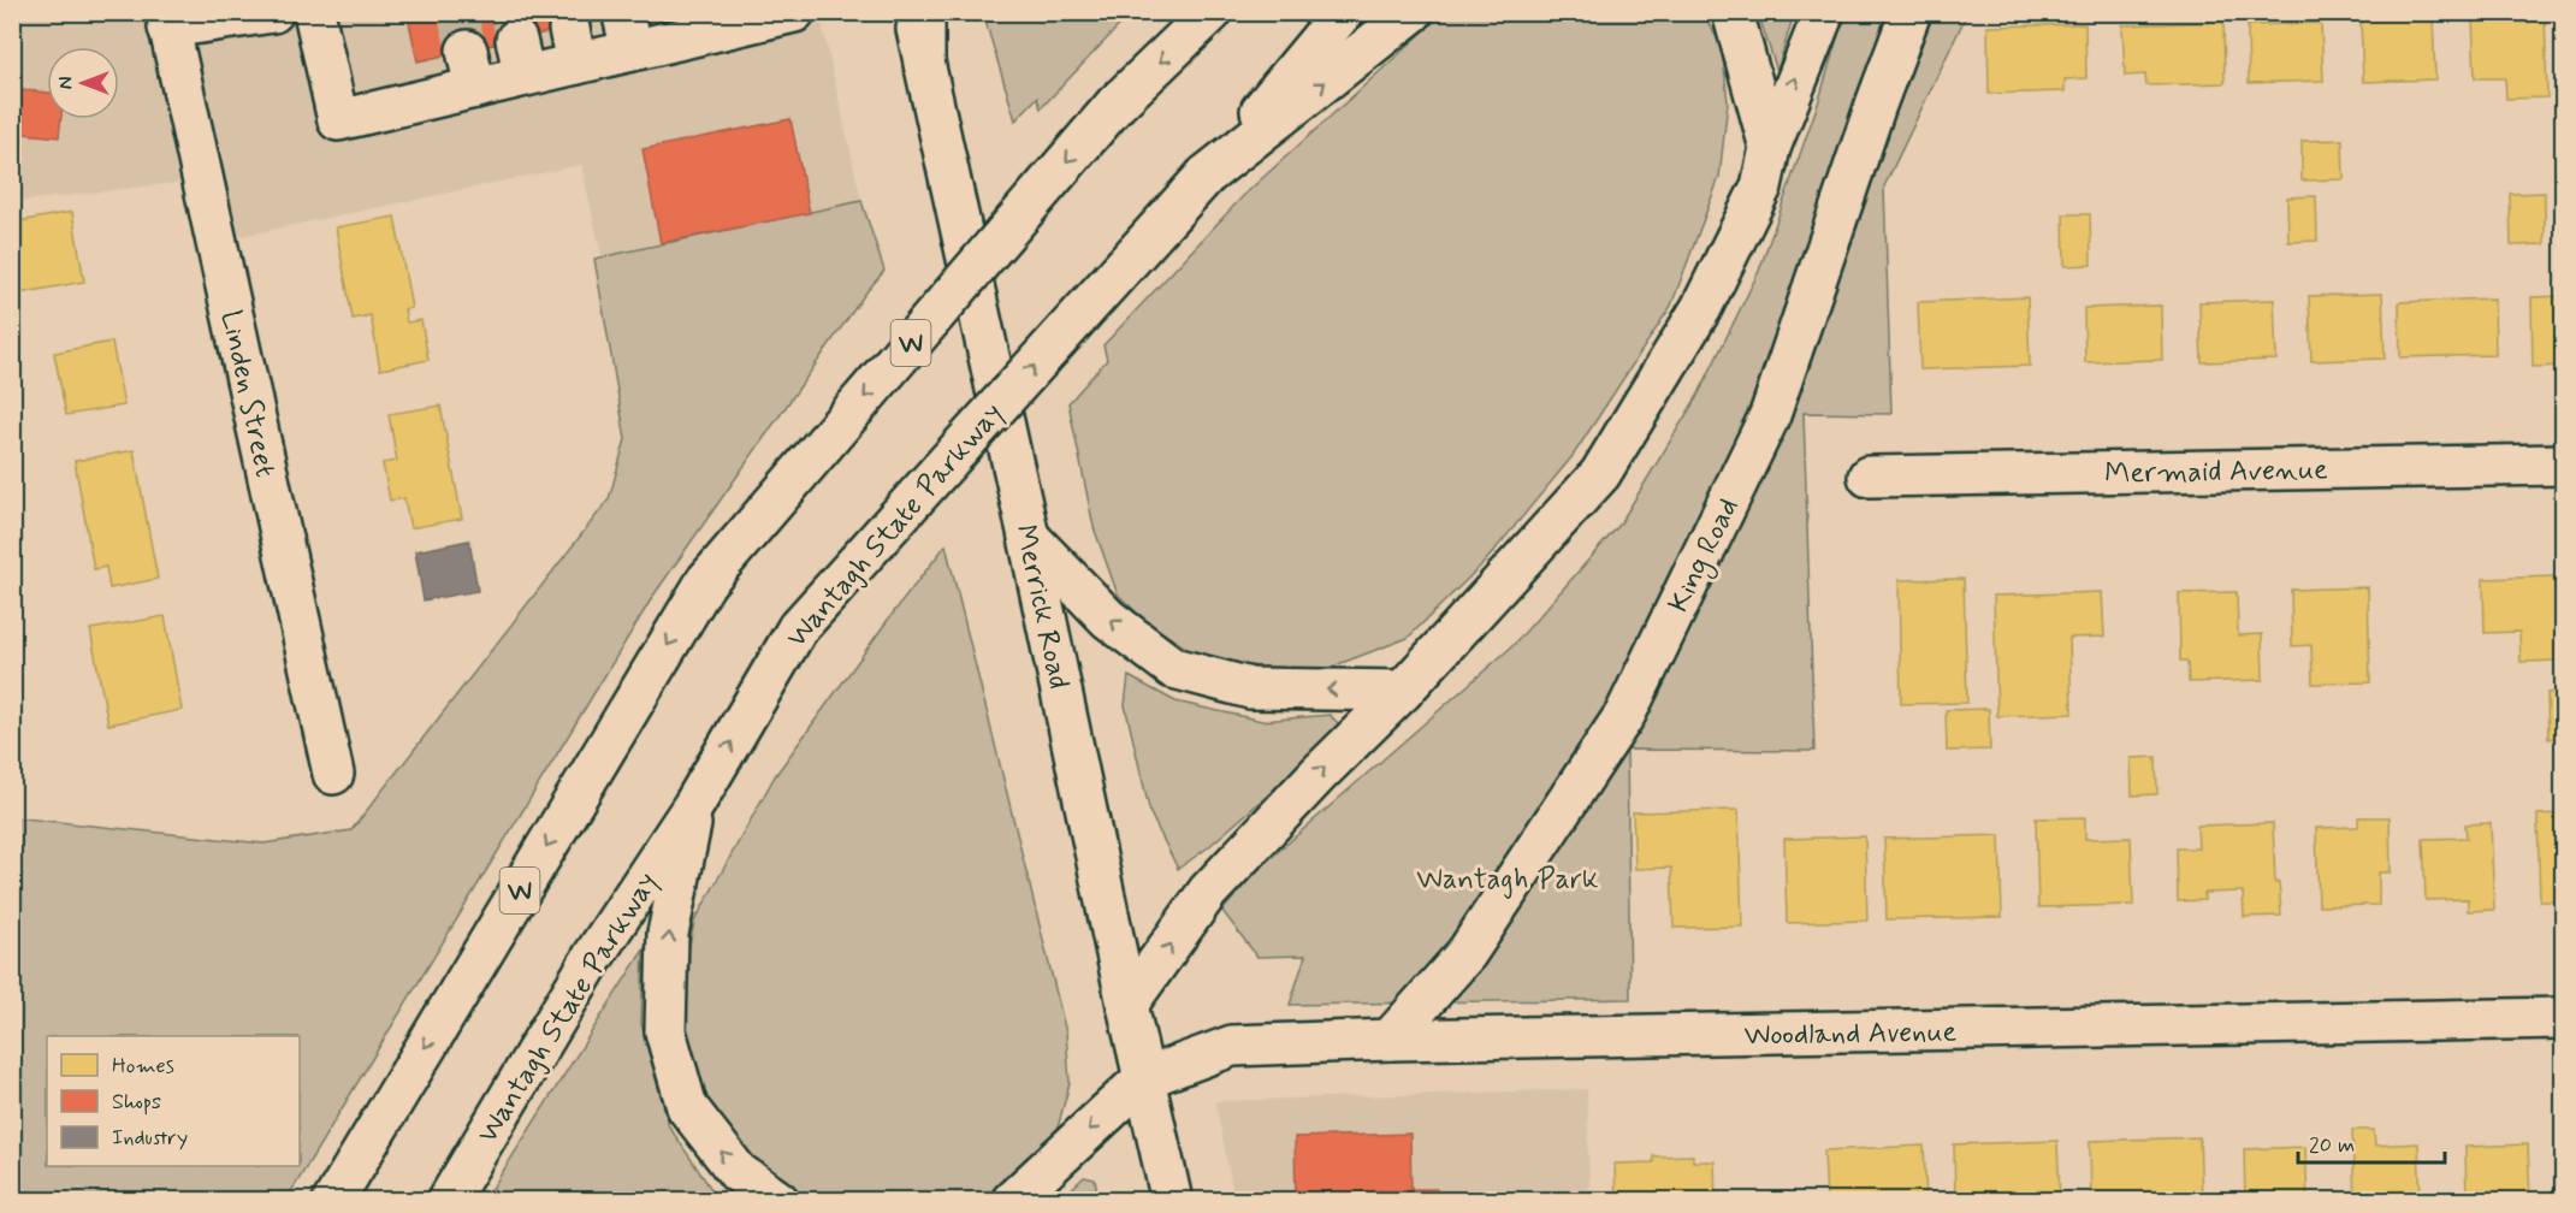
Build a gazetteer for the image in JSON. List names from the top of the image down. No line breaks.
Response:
{"streets":{"main road":["W","Linden Street","Mermaid Avenue","Wantagh State Parkway","King Road","Merrick Road","Woodland Avenue"]},"crossings":[["King Road","Woodland Avenue"],["Merrick Road","Woodland Avenue"]],"parks":["Wantagh Park"],"legend":["Homes","Shops","Industry"],"scale_bar":"20 m","north":"left"}
